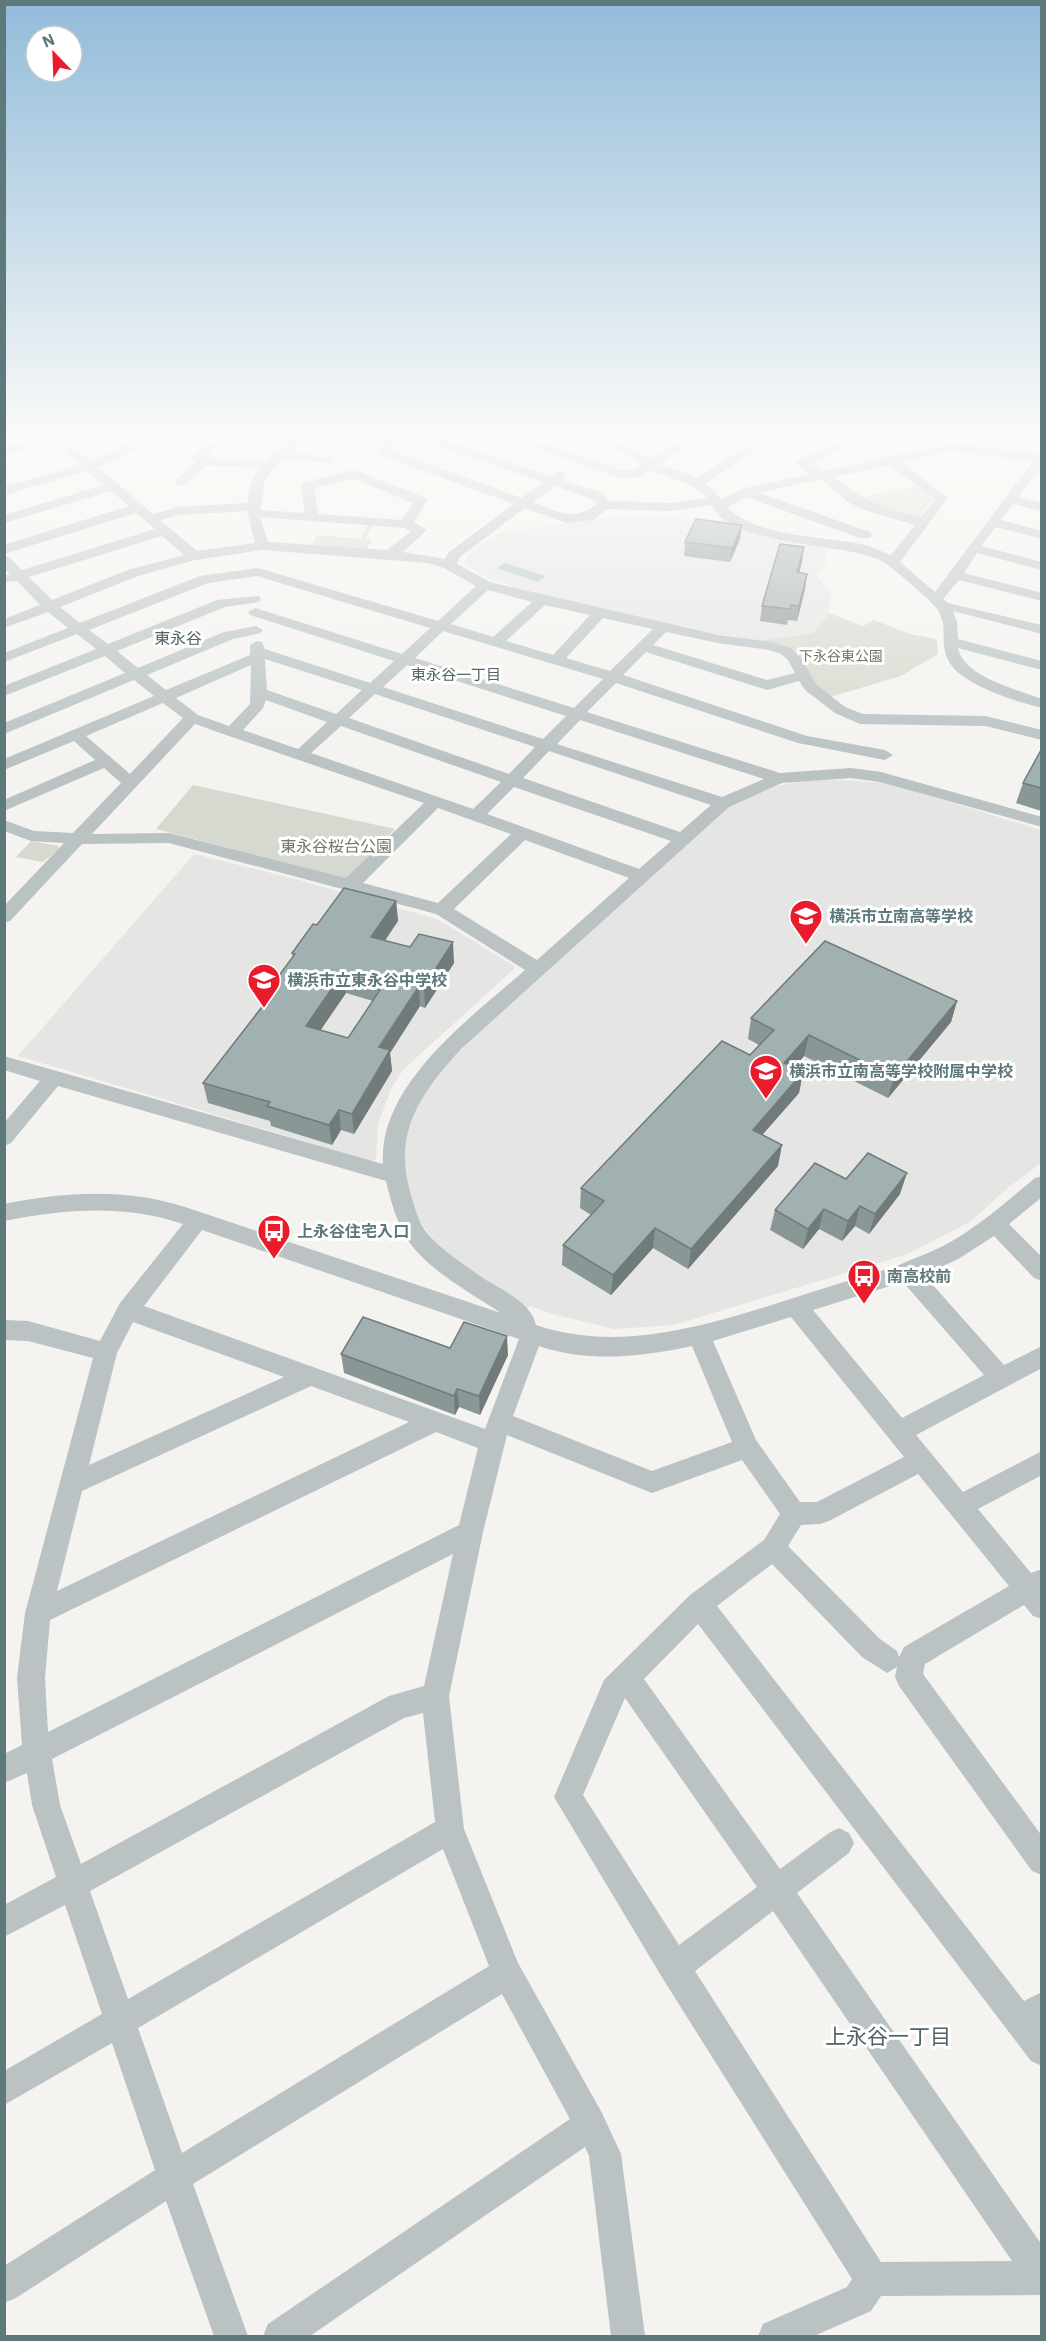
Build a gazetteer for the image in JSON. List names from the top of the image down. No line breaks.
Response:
{"districts":["東永谷","東永谷一丁目","上永谷一丁目"],"parks":["下永谷東公園","東永谷桜台公園"],"places":{"school or university":["横浜市立南高等学校","横浜市立東永谷中学校","横浜市立南高等学校附属中学校"],"bus stop":["上永谷住宅入口","南高校前"]},"north":"top left"}
